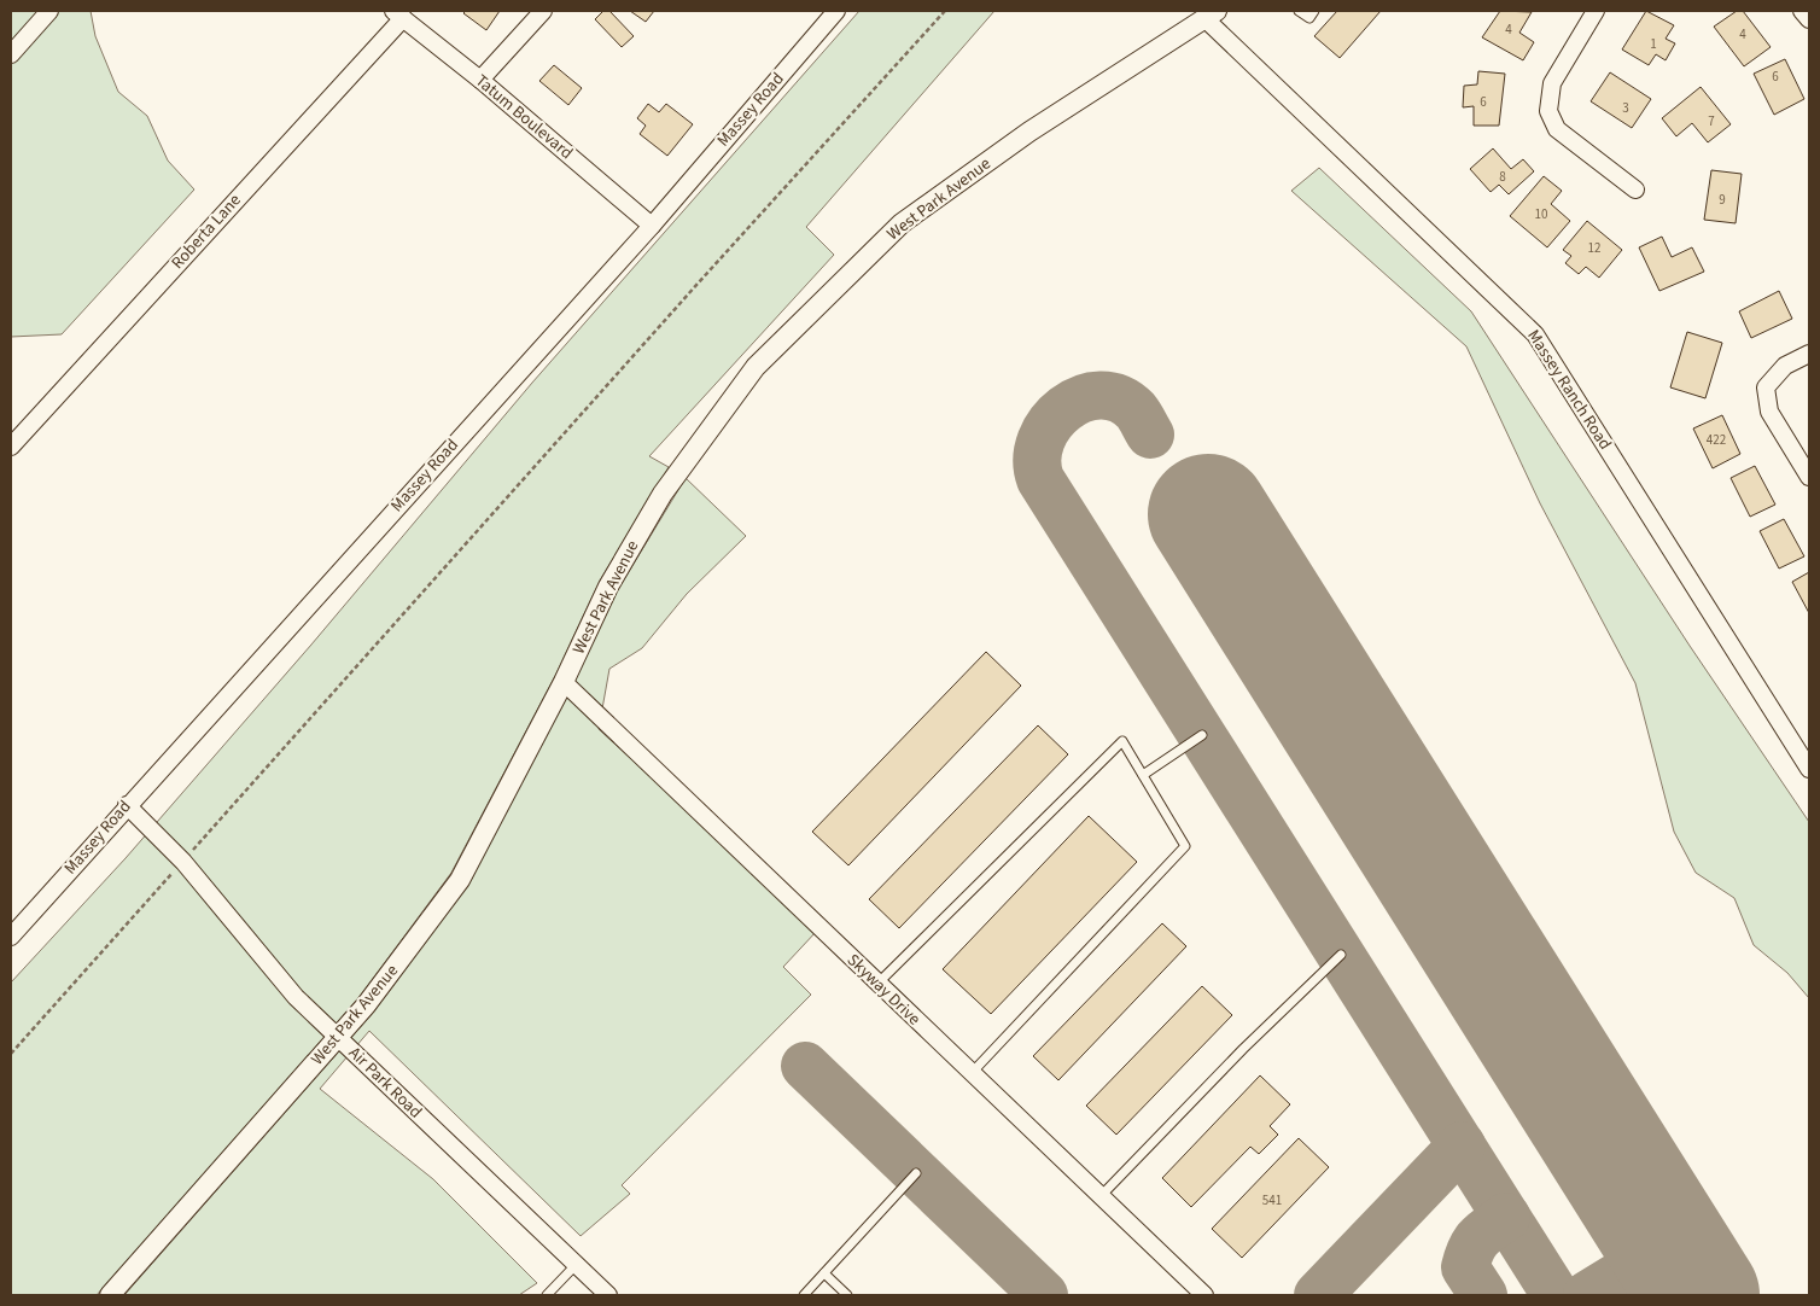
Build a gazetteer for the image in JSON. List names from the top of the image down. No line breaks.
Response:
{"streets":{"street":["Massey Road","Tatum Boulevard","West Park Avenue","Roberta Lane","Massey Ranch Road","Skyway Drive","Air Park Road"]},"crossings":[["Massey Road","Tatum Boulevard"],["Massey Road","Air Park Road"],["Tatum Boulevard","Roberta Lane"],["West Park Avenue","Massey Ranch Road"],["West Park Avenue","Skyway Drive"],["West Park Avenue","Air Park Road"]],"house_numbers":["4","4","1","6","6","3","7","8","9","10","12","422","541"]}
